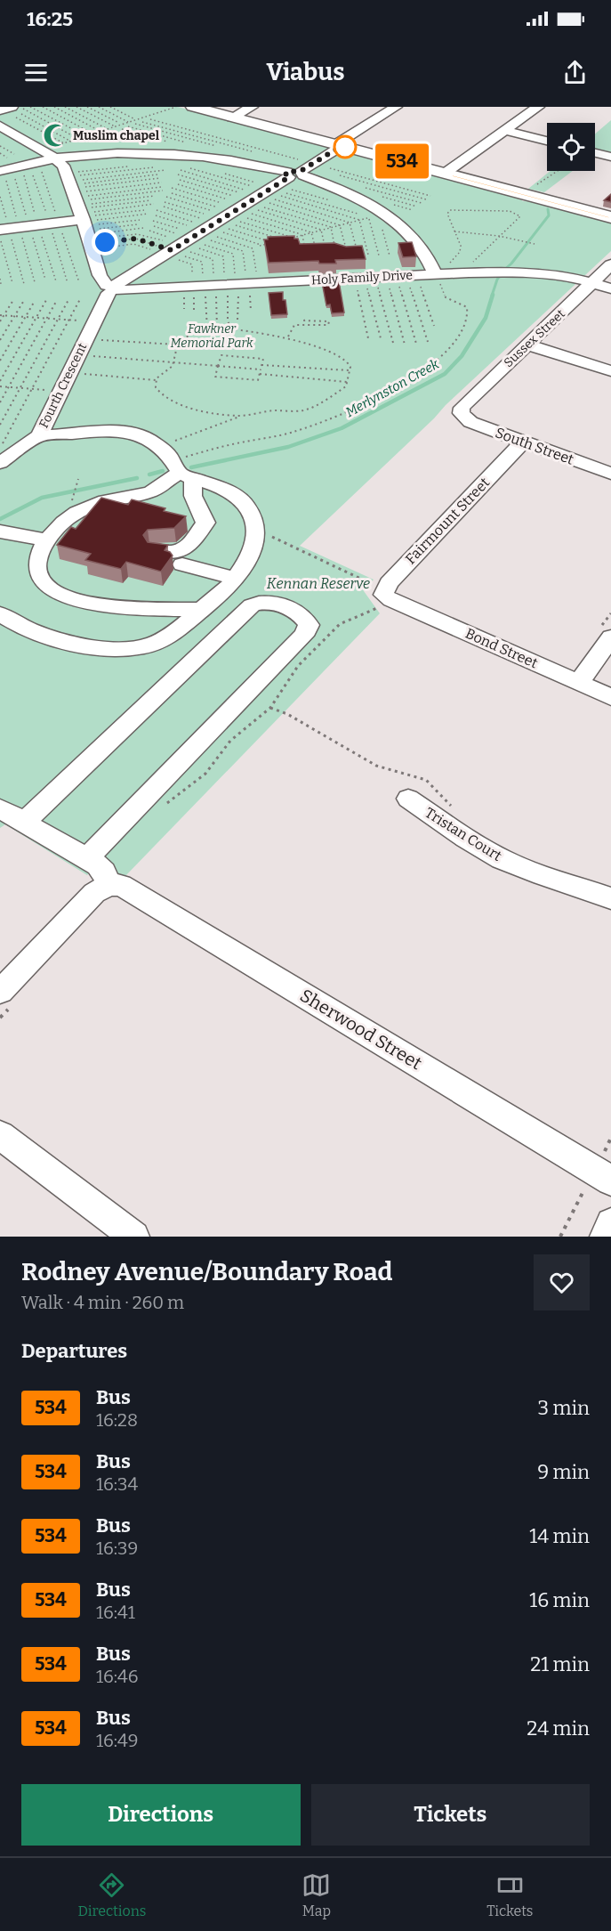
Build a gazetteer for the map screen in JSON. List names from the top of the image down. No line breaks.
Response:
{"streets":{"street":["Holy Family Drive","Sussex Street","Fourth Crescent","South Street","Fairmount Street","Bond Street","Tristan Court","Sherwood Street"]},"crossings":[["Holy Family Drive","Fourth Crescent"],["Sussex Street","South Street"],["South Street","Fairmount Street"],["Fairmount Street","Bond Street"]],"water":["Merlynston Creek"],"parks":["Fawkner Memorial Park","Kennan Reserve"],"places":{"mosque":["Muslim chapel"]},"lines":["bus line 534"],"page":{"status":"16:25","header":"Viabus","on_map":"534","heading":[["Rodney Avenue/Boundary Road","Walk · 4 min · 260 m"],"Departures"],"list":[{"mark":"534","name":"Bus","note":"16:28","value":"3 min"},{"mark":"534","name":"Bus","note":"16:34","value":"9 min"},{"mark":"534","name":"Bus","note":"16:39","value":"14 min"},{"mark":"534","name":"Bus","note":"16:41","value":"16 min"},{"mark":"534","name":"Bus","note":"16:46","value":"21 min"},{"mark":"534","name":"Bus","note":"16:49","value":"24 min"}],"buttons":["Directions","Tickets"],"tabs":["Directions","Map","Tickets"]}}
